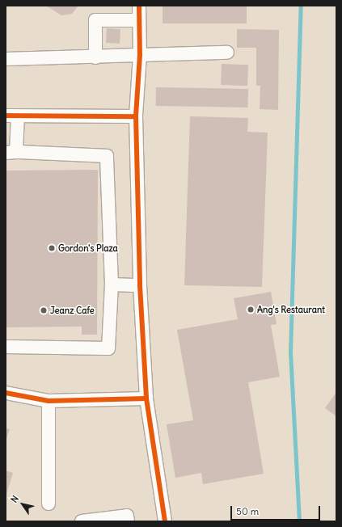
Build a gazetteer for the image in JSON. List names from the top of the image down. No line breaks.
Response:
{"places":["Gordon's Plaza","Ang's Restaurant","Jeanz Cafe"],"scale_bar":"50 m","north":"top left"}
